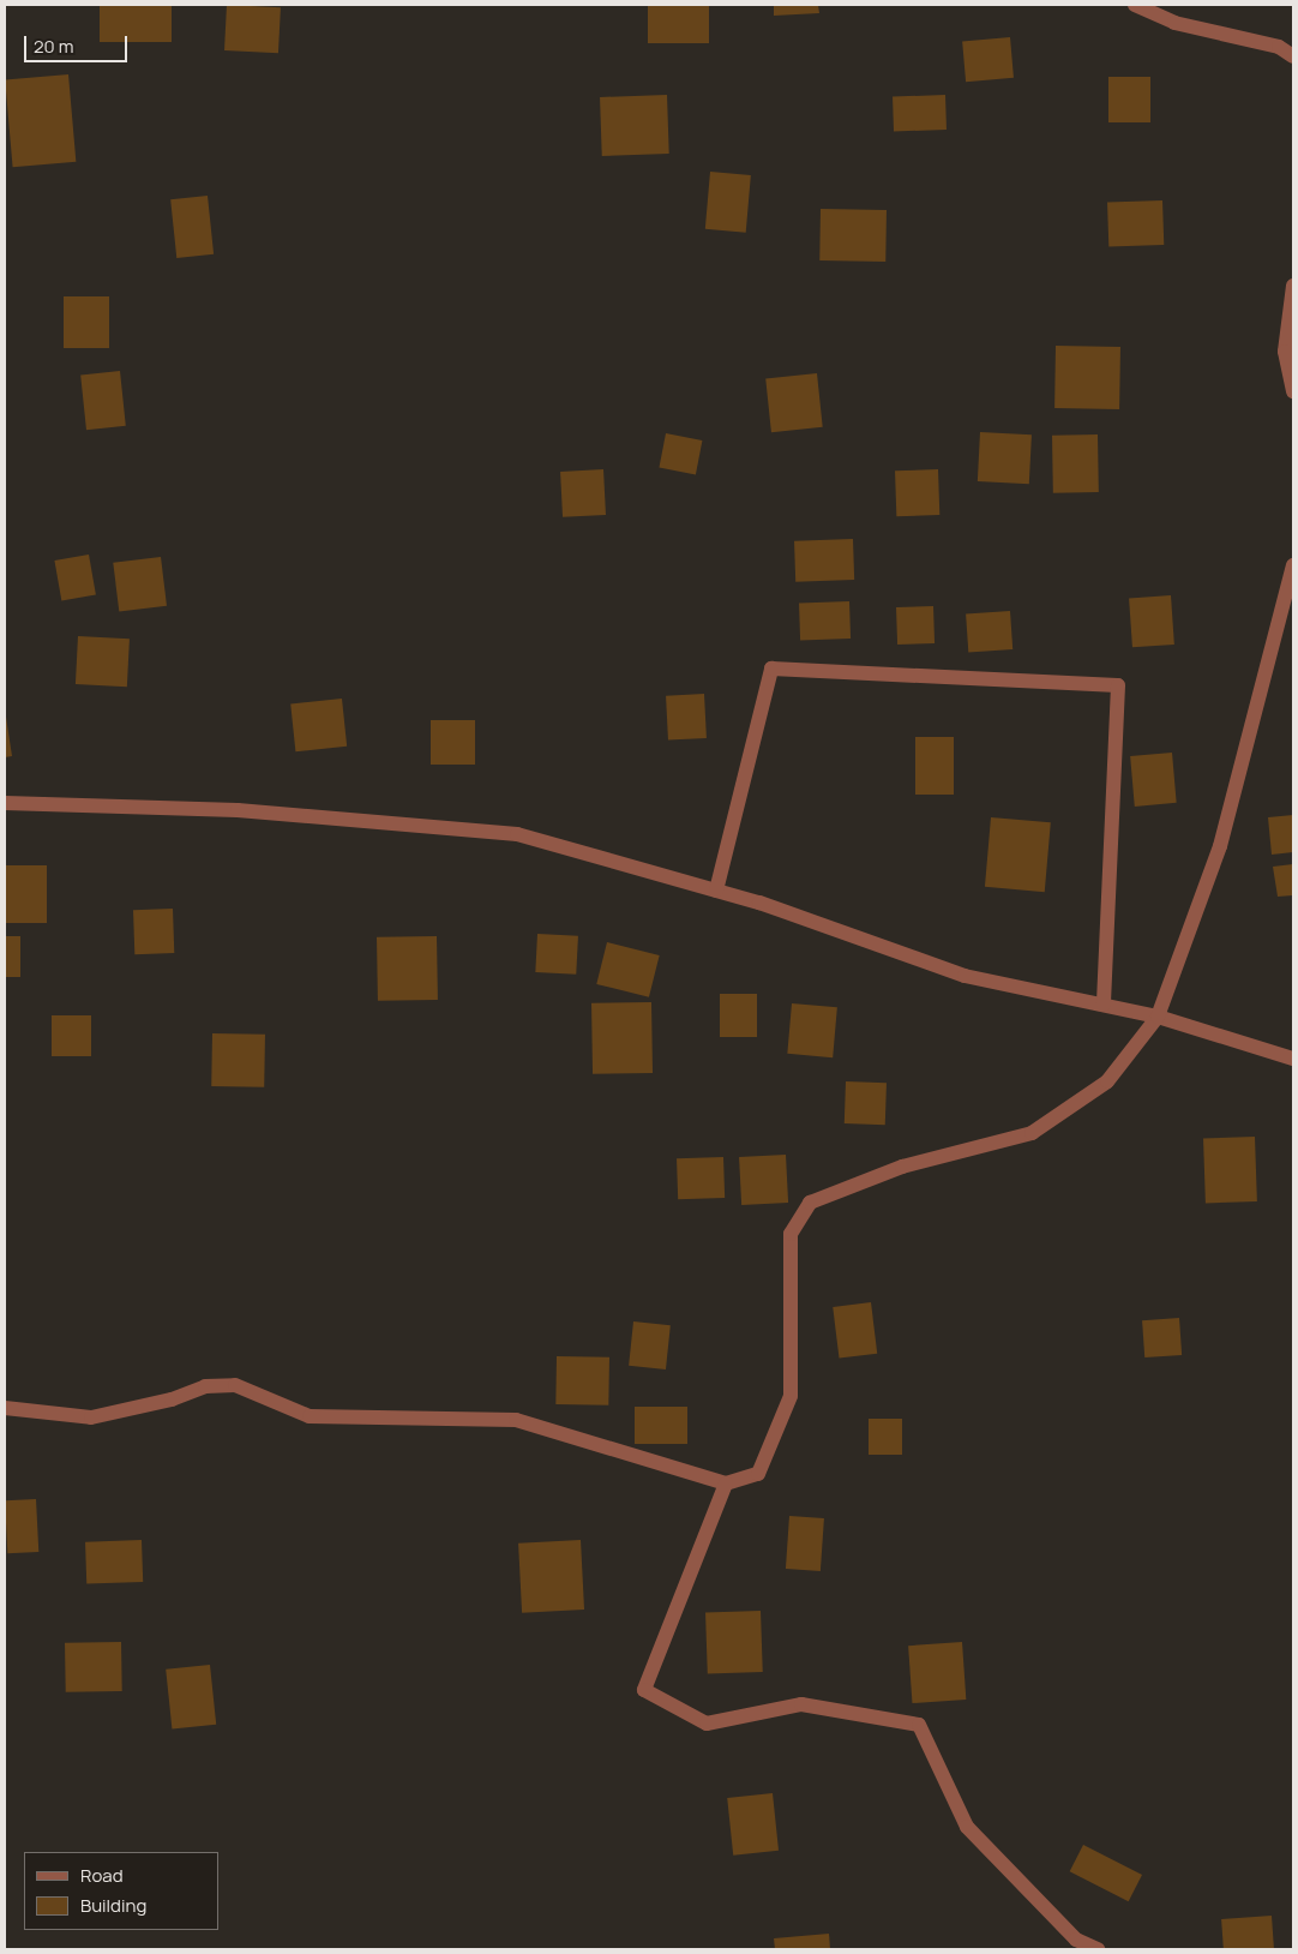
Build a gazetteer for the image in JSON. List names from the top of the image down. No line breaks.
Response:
{"legend":["Road","Building"],"scale_bar":"20 m"}
